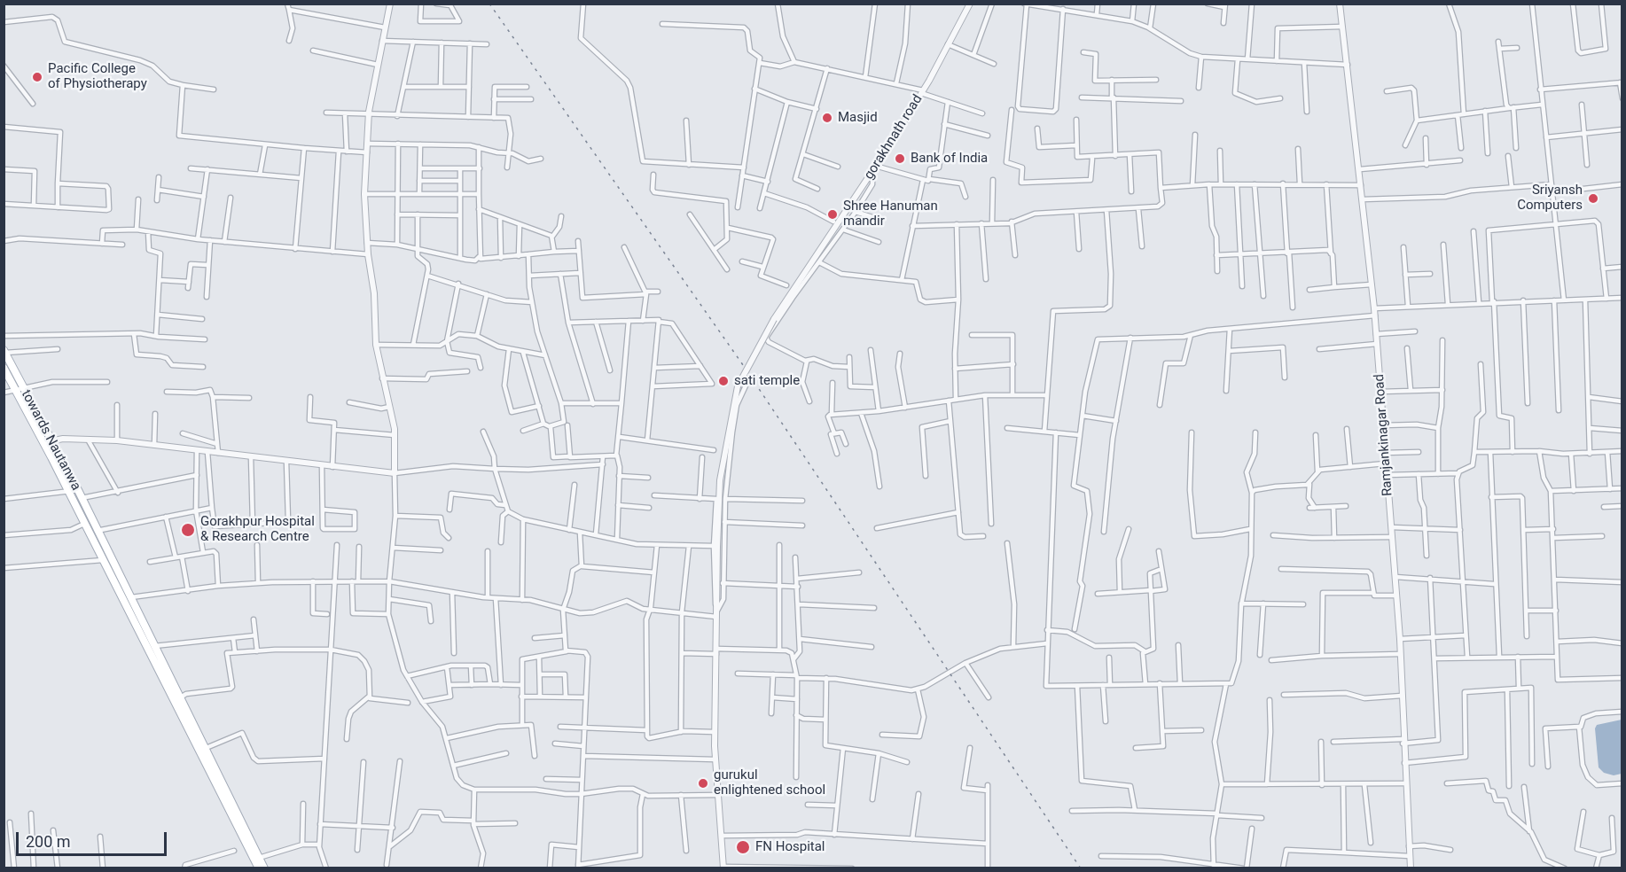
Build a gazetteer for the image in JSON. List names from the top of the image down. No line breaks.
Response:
{"streets":{"main road":["towards Nautanwa"],"street":["gorakhnath road","Ramjankinagar Road"]},"places":["Pacific College of Physiotherapy","Masjid","Bank of India","Sriyansh Computers","Shree Hanuman mandir","sati temple","Gorakhpur Hospital & Research Centre","gurukul enlightened school","FN Hospital"],"scale_bar":"200 m"}
